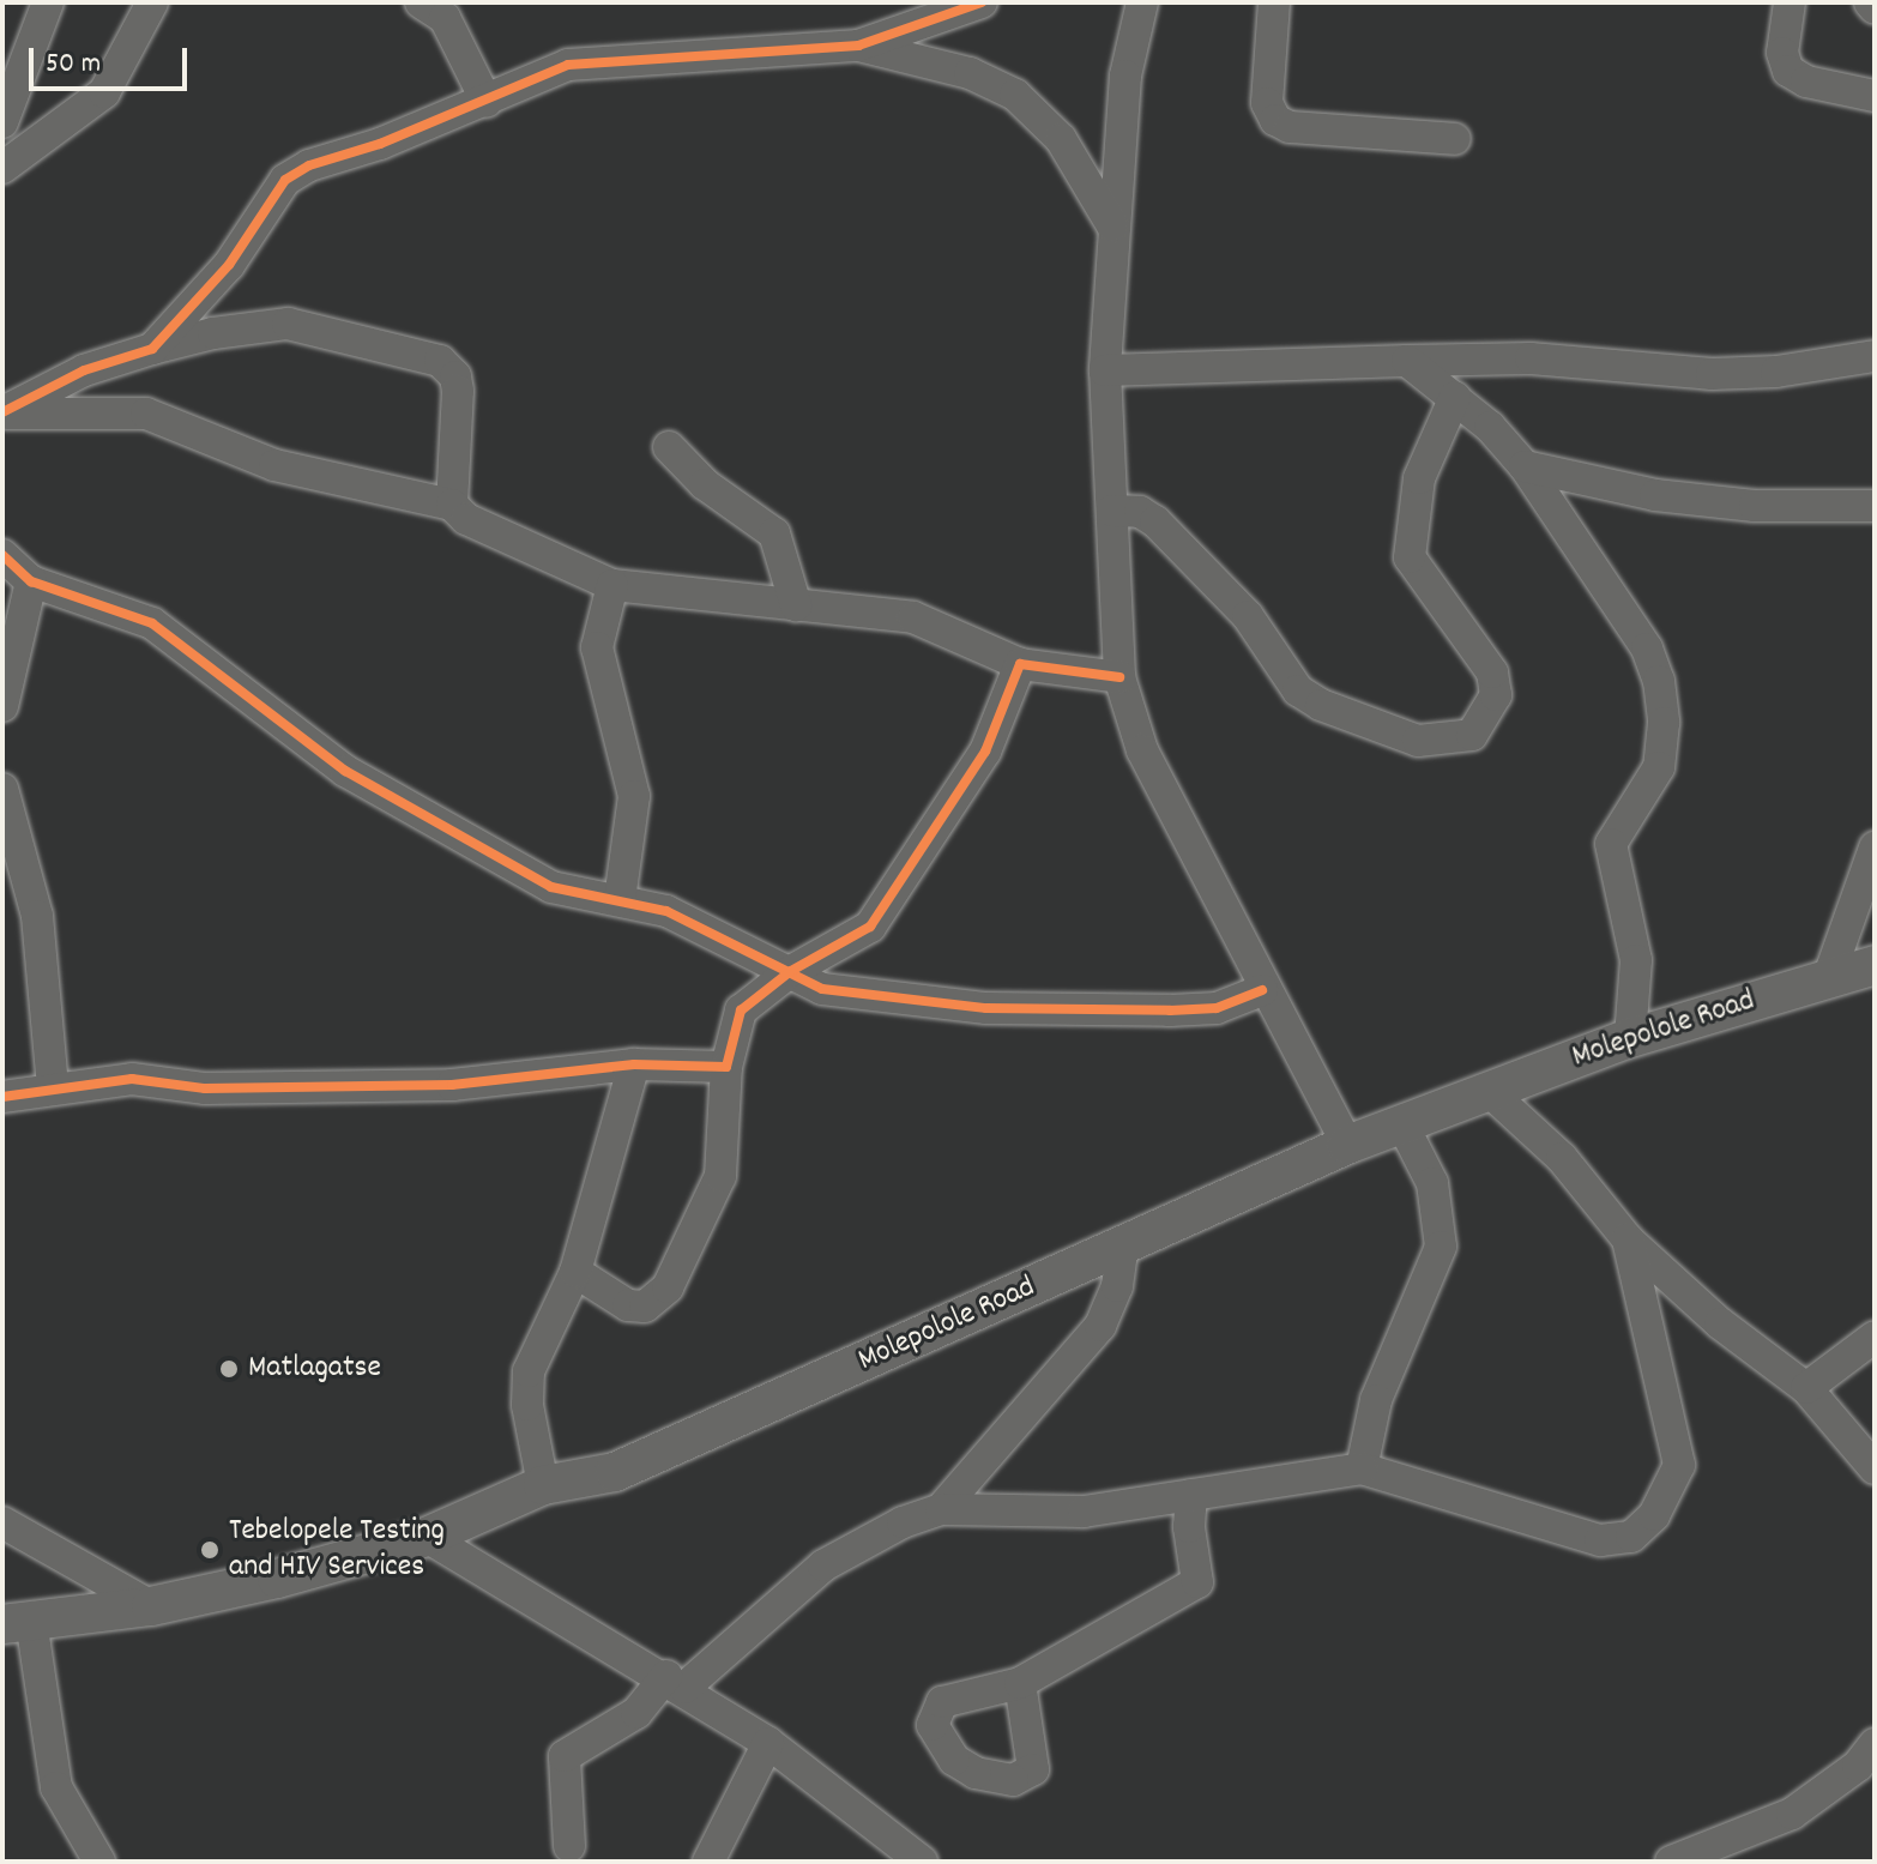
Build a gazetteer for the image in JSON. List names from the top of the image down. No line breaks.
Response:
{"streets":{"main road":["Molepolole Road"]},"places":["Matlagatse","Tebelopele Testing and HIV Services"],"scale_bar":"50 m"}
